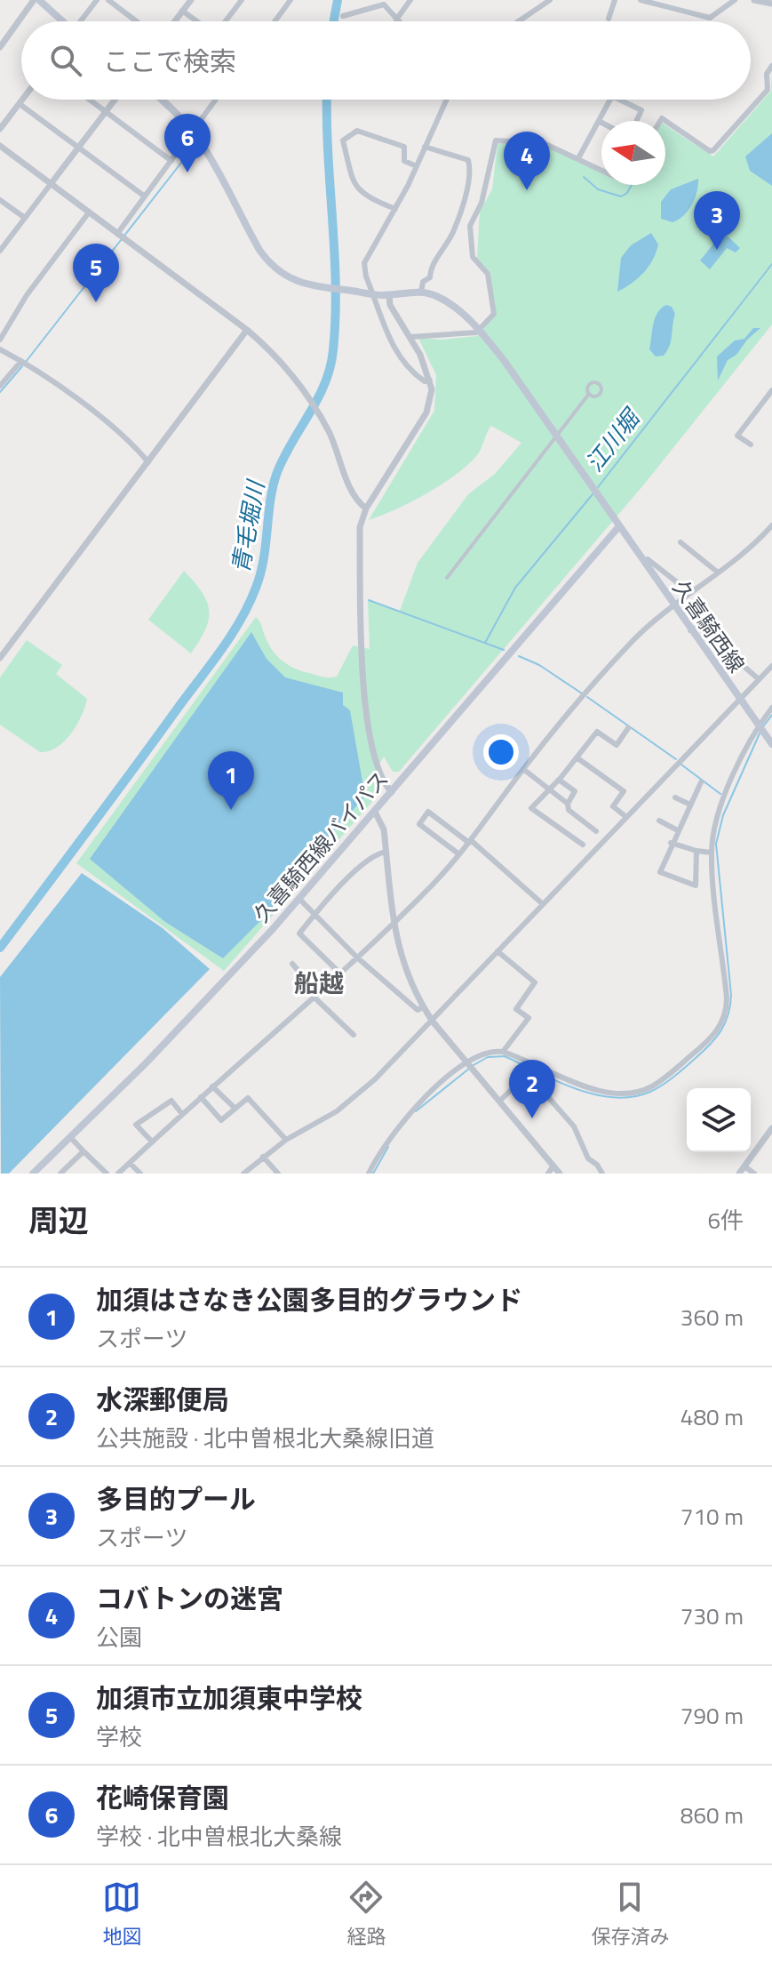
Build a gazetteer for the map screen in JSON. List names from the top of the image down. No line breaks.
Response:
{"streets":{"main road":["久喜騎西線","久喜騎西線バイパス"]},"crossings":[["久喜騎西線","久喜騎西線バイパス"]],"districts":["船越"],"water":["江川堀","青毛堀川"],"north":"left","page":{"search":"ここで検索","pins":["6","4","3","5","1","2"],"heading":["周辺","6件"],"list":[{"mark":"1","name":"加須はさなき公園多目的グラウンド","note":"スポーツ","value":"360 m"},{"mark":"2","name":"水深郵便局","note":"公共施設 · 北中曽根北大桑線旧道","value":"480 m"},{"mark":"3","name":"多目的プール","note":"スポーツ","value":"710 m"},{"mark":"4","name":"コバトンの迷宮","note":"公園","value":"730 m"},{"mark":"5","name":"加須市立加須東中学校","note":"学校","value":"790 m"},{"mark":"6","name":"花崎保育園","note":"学校 · 北中曽根北大桑線","value":"860 m"}],"nav":["地図","経路","保存済み"]}}
